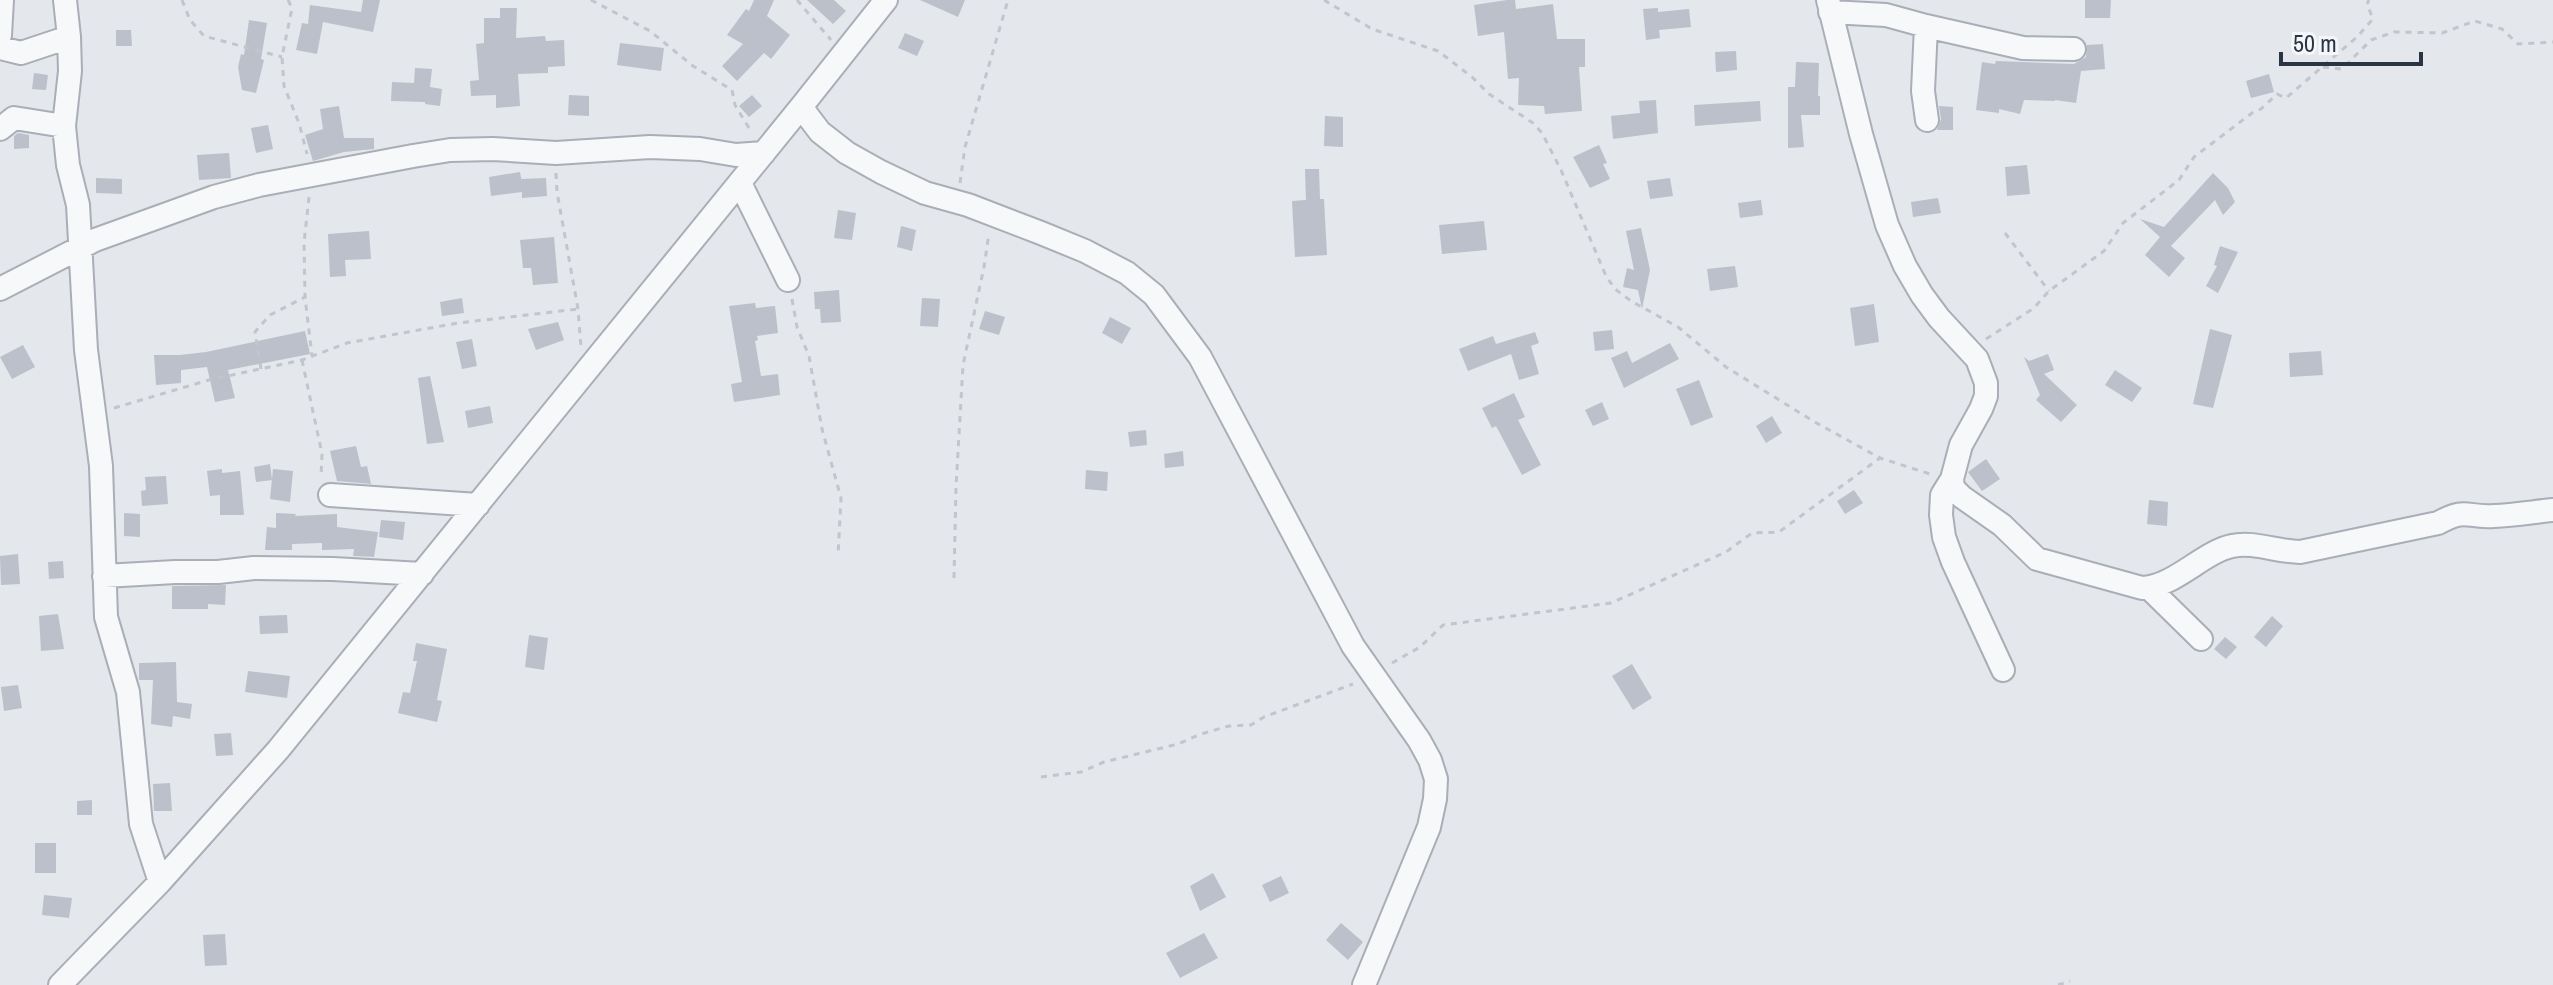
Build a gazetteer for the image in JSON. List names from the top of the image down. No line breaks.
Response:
{"scale_bar":"50 m"}
